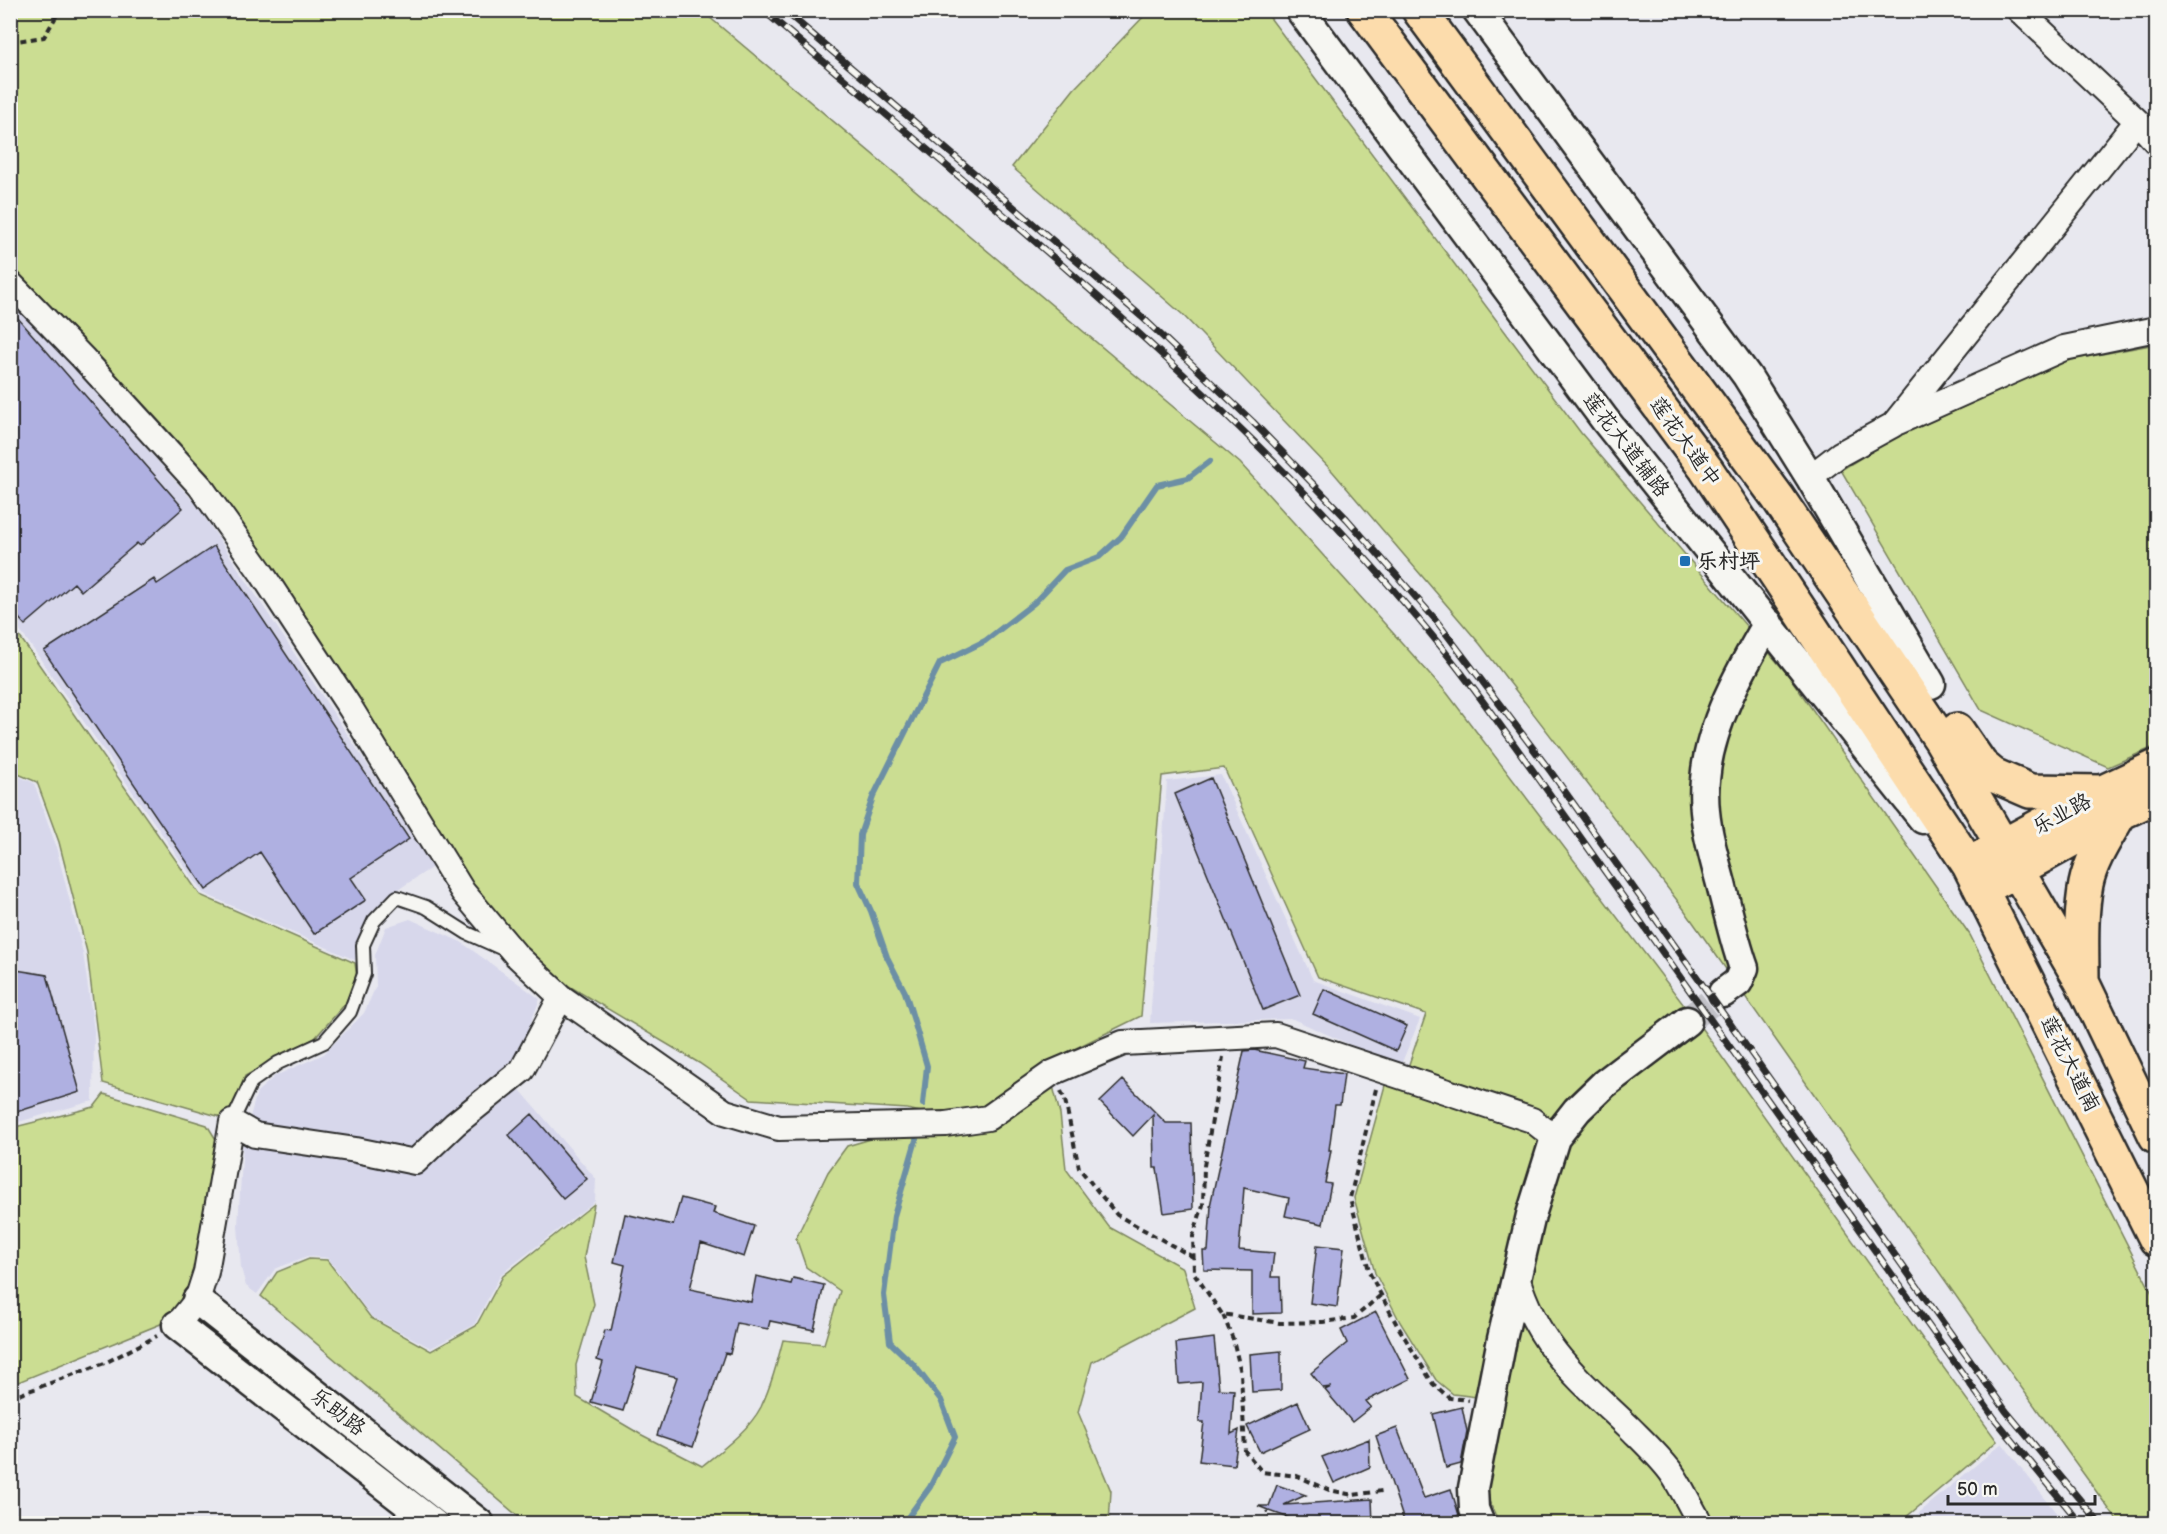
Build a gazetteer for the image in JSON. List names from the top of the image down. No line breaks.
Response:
{"streets":{"main road":["莲花大道中","乐业路","莲花大道南"],"street":["莲花大道辅路","乐助路"]},"crossings":[["莲花大道中","莲花大道辅路"],["莲花大道中","乐业路"],["莲花大道中","莲花大道南"],["莲花大道辅路","乐业路"],["莲花大道辅路","莲花大道南"],["乐业路","莲花大道南"]],"places":{"transit":["乐村坪"]},"scale_bar":"50 m"}
